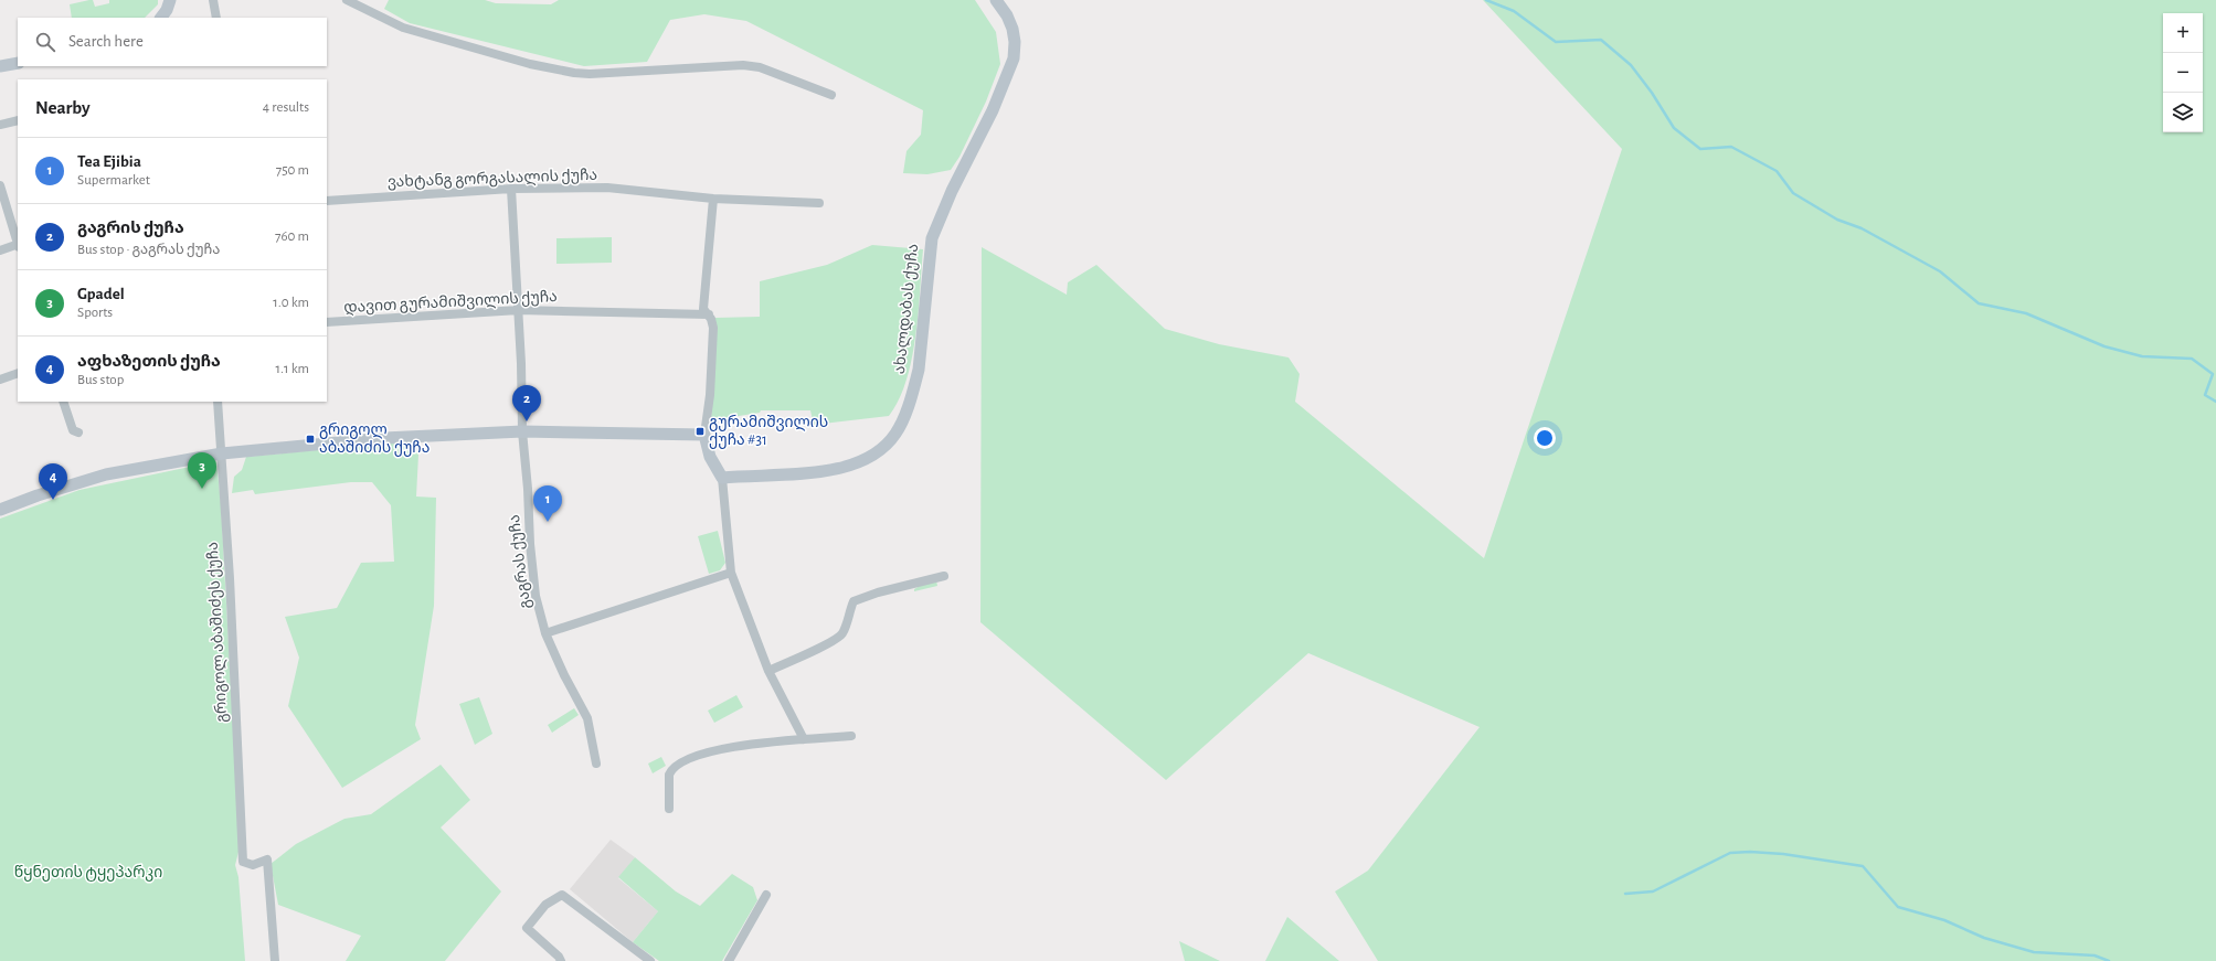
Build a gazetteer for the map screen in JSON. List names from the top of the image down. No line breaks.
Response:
{"streets":{"street":["ვახტანგ გორგასალის ქუჩა","დავით გურამიშვილის ქუჩა","ახალდაბას ქუჩა","გაგრას ქუჩა","გრიგოლ აბაშიძეს ქუჩა"]},"crossings":[["ვახტანგ გორგასალის ქუჩა","გაგრას ქუჩა"],["დავით გურამიშვილის ქუჩა","გაგრას ქუჩა"]],"parks":["წყნეთის ტყეპარკი"],"places":{"transit":["გურამიშვილის ქუჩა #31","გრიგოლ აბაშიძის ქუჩა"]},"page":{"map_buttons":["+","−"],"search":"Search here","heading":["Nearby","4 results"],"list":[{"mark":"1","name":"Tea Ejibia","note":"Supermarket","value":"750 m"},{"mark":"2","name":"გაგრის ქუჩა","note":"Bus stop · გაგრას ქუჩა","value":"760 m"},{"mark":"3","name":"Gpadel","note":"Sports","value":"1.0 km"},{"mark":"4","name":"აფხაზეთის ქუჩა","note":"Bus stop","value":"1.1 km"}],"pins":["2","3","4","1"]}}
